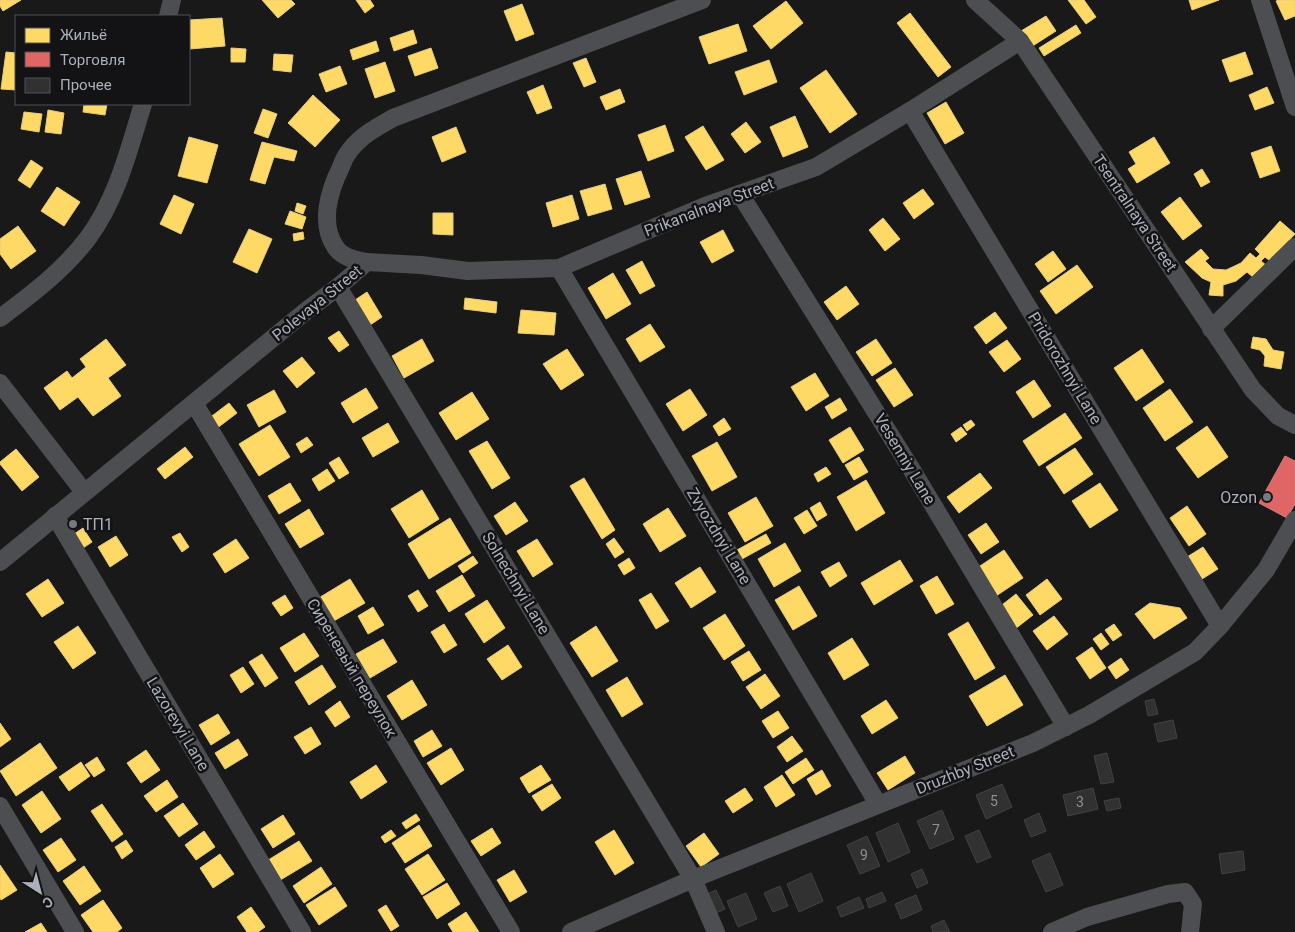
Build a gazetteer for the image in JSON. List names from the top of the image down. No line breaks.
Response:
{"streets":{"street":["Prikanalnaya Street","Tsentralnaya Street","Polevaya Street","Pridorozhnyi Lane","Vesenniy Lane","Zvyozdnyi Lane","Solnechnyi Lane","Сиреневый переулок","Lazorevyi Lane","Druzhby Street"]},"crossings":[["Prikanalnaya Street","Tsentralnaya Street"],["Prikanalnaya Street","Polevaya Street"],["Prikanalnaya Street","Pridorozhnyi Lane"],["Prikanalnaya Street","Vesenniy Lane"],["Prikanalnaya Street","Zvyozdnyi Lane"],["Polevaya Street","Solnechnyi Lane"],["Polevaya Street","Сиреневый переулок"],["Polevaya Street","Lazorevyi Lane"],["Pridorozhnyi Lane","Druzhby Street"],["Vesenniy Lane","Druzhby Street"],["Zvyozdnyi Lane","Druzhby Street"],["Solnechnyi Lane","Druzhby Street"]],"places":["Ozon","ТП1"],"house_numbers":["5","3","7","9"],"legend":["Жильё","Торговля","Прочее"],"north":"bottom right"}
